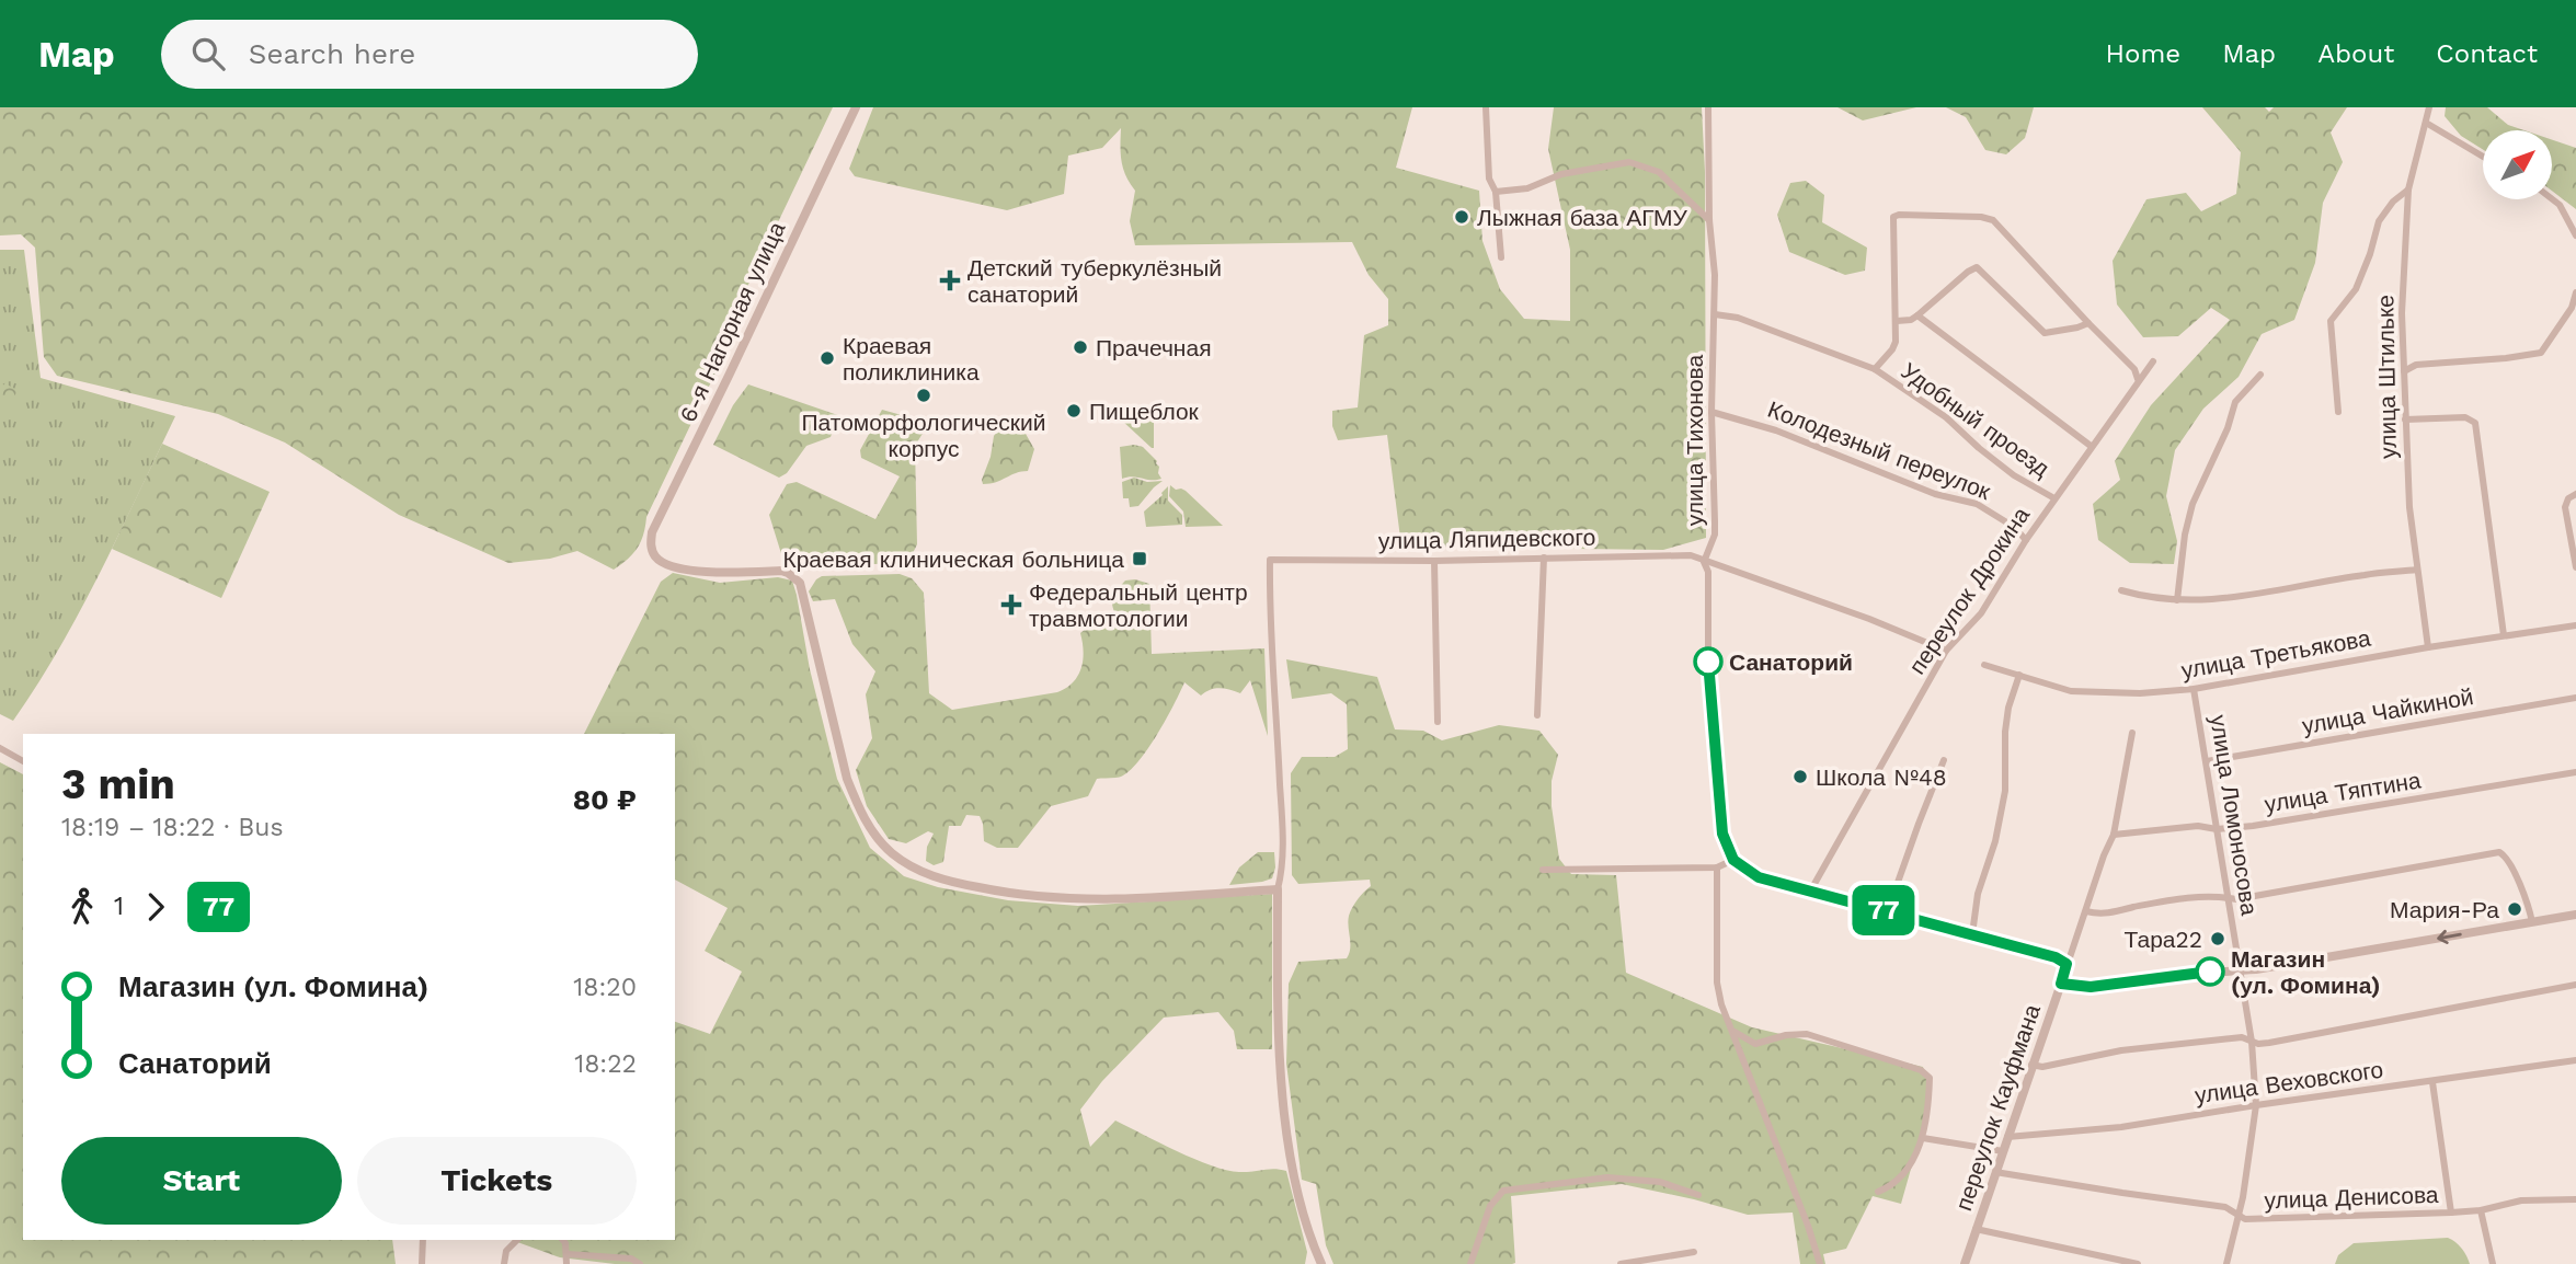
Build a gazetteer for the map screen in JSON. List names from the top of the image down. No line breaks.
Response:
{"streets":{"street":["6-я Нагорная улица","улица Штильке","Удобный проезд","улица Тихонова","Колодезный переулок","улица Ляпидевского","переулок Дрокина","улица Третьякова","улица Чайкиной","улица Тяптина","улица Ломоносова","улица Веховского","переулок Кауфмана","улица Денисова"]},"crossings":[["6-я Нагорная улица","улица Ляпидевского"],["улица Штильке","улица Третьякова"],["Удобный проезд","улица Тихонова"],["Удобный проезд","переулок Дрокина"],["улица Тихонова","Колодезный переулок"],["улица Тихонова","улица Ляпидевского"],["Колодезный переулок","переулок Дрокина"],["улица Третьякова","улица Ломоносова"],["улица Чайкиной","улица Ломоносова"],["улица Тяптина","улица Ломоносова"],["улица Тяптина","переулок Кауфмана"],["улица Ломоносова","улица Веховского"],["улица Ломоносова","улица Денисова"],["улица Веховского","переулок Кауфмана"],["переулок Кауфмана","улица Денисова"]],"places":{"other":["Лыжная база АГМУ","Прачечная","Краевая поликлиника","Патоморфологический корпус","Пищеблок","Санаторий","Школа №48","Мария-Ра","Тара22","Магазин (ул. Фомина)"],"health":["Детский туберкулёзный санаторий","Федеральный центр травмотологии"],"transit":["Краевая клиническая больница"]},"lines":["bus line 77"],"north":"top right","page":{"header":"Map","search":"Search here","nav":["Home","Map","About","Contact"],"on_map":"77","heading":["3 min","18:19 – 18:22 · Bus","80 ₽"],"legs":["1","77"],"list":[{"name":"Магазин (ул. Фомина)","value":"18:20"},{"name":"Санаторий","value":"18:22"}],"buttons":["Start","Tickets"]}}
